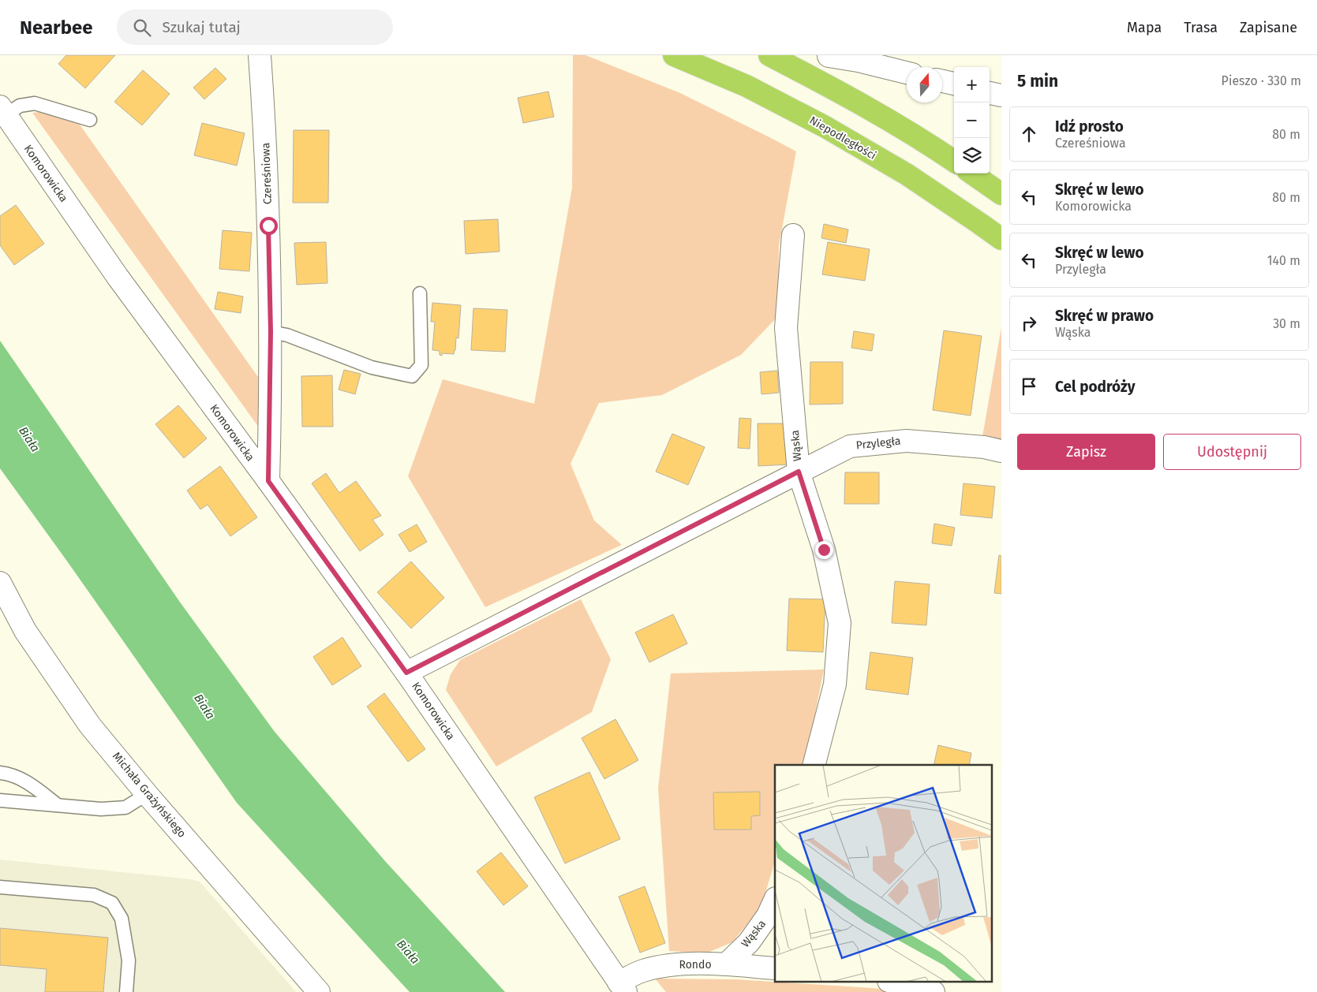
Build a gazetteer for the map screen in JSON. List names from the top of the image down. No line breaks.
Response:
{"streets":{"highway":["Niepodległości"],"street":["Komorowicka","Czereśniowa","Przyległa","Wąska","Michała Grażyńskiego","Rondo"]},"crossings":[["Komorowicka","Czereśniowa"],["Komorowicka","Przyległa"],["Komorowicka","Rondo"],["Przyległa","Wąska"],["Wąska","Rondo"]],"water":["Biała"],"north":"top","page":{"header":"Nearbee","search":"Szukaj tutaj","nav":["Mapa","Trasa","Zapisane"],"heading":["5 min","Pieszo · 330 m"],"map_buttons":["+","−"],"list":[["Idź prosto","Czereśniowa","80 m"],["Skręć w lewo","Komorowicka","80 m"],["Skręć w lewo","Przyległa","140 m"],["Skręć w prawo","Wąska","30 m"],"Cel podróży"],"buttons":["Zapisz","Udostępnij"]}}
